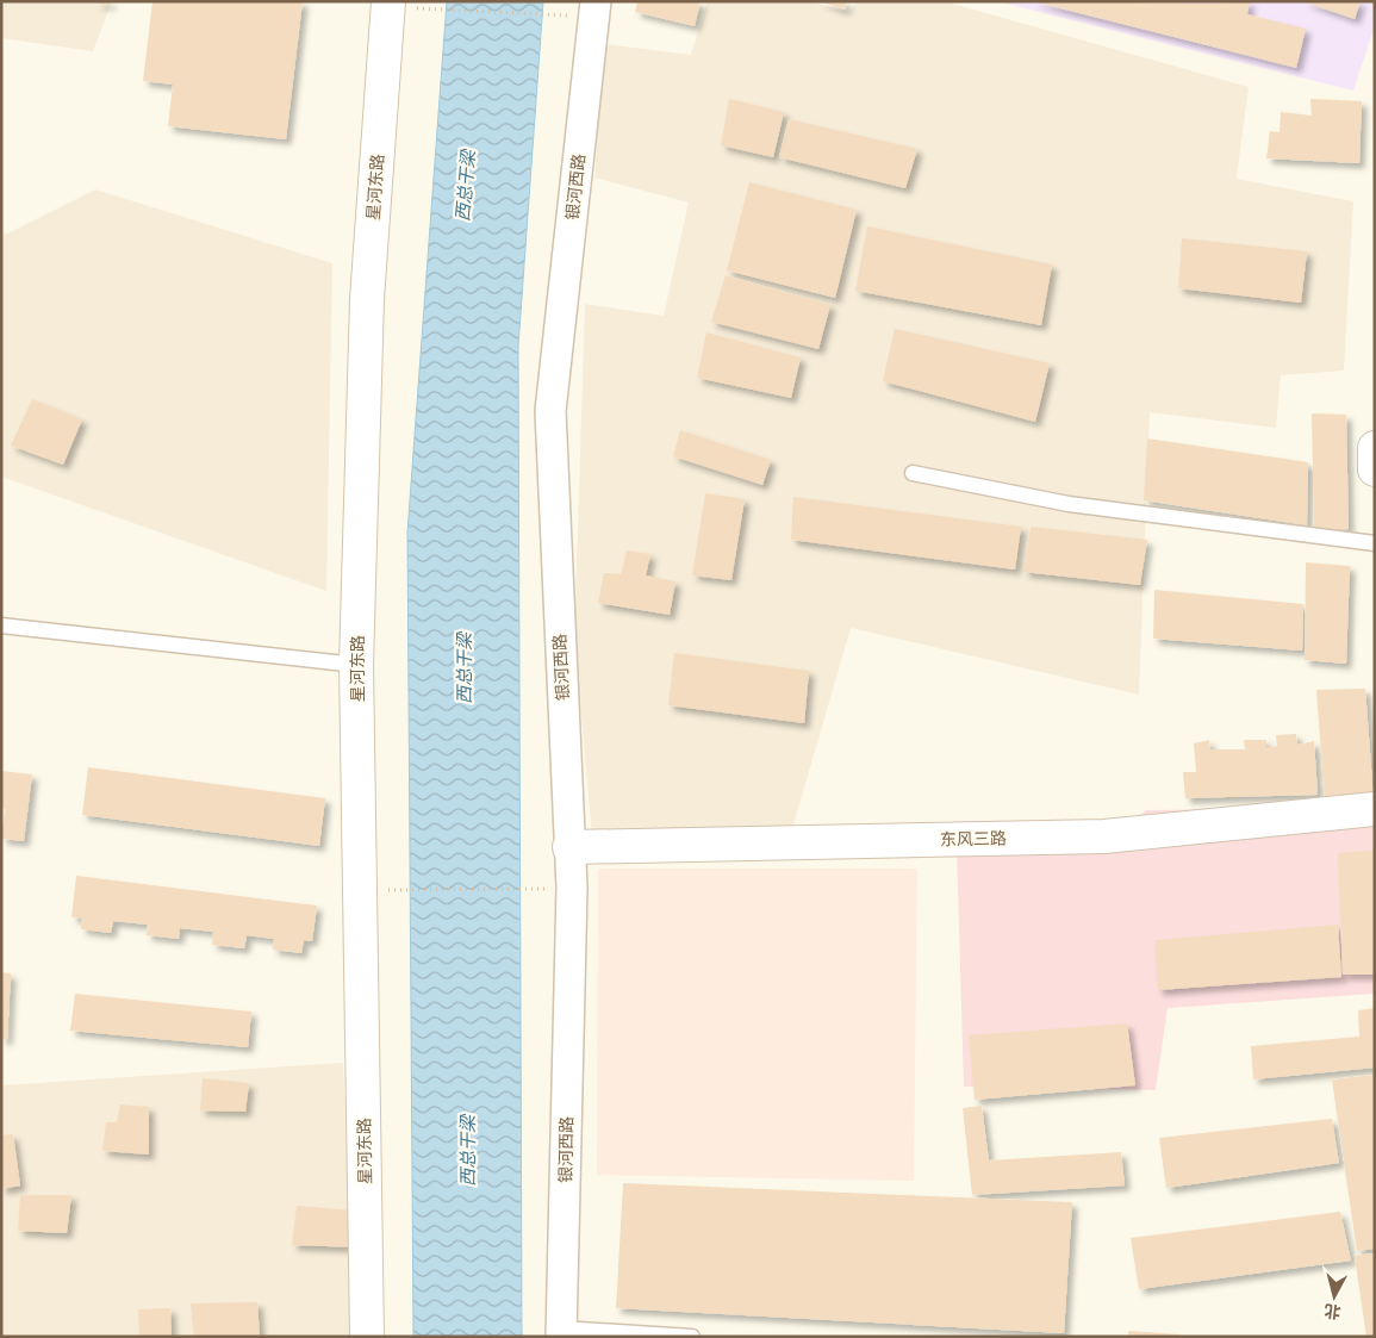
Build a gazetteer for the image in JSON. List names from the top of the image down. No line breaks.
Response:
{"streets":{"main road":["星河东路","东风三路"],"street":["银河西路"]},"crossings":[["银河西路","东风三路"]],"water":["西总干梁"],"north":"bottom"}
